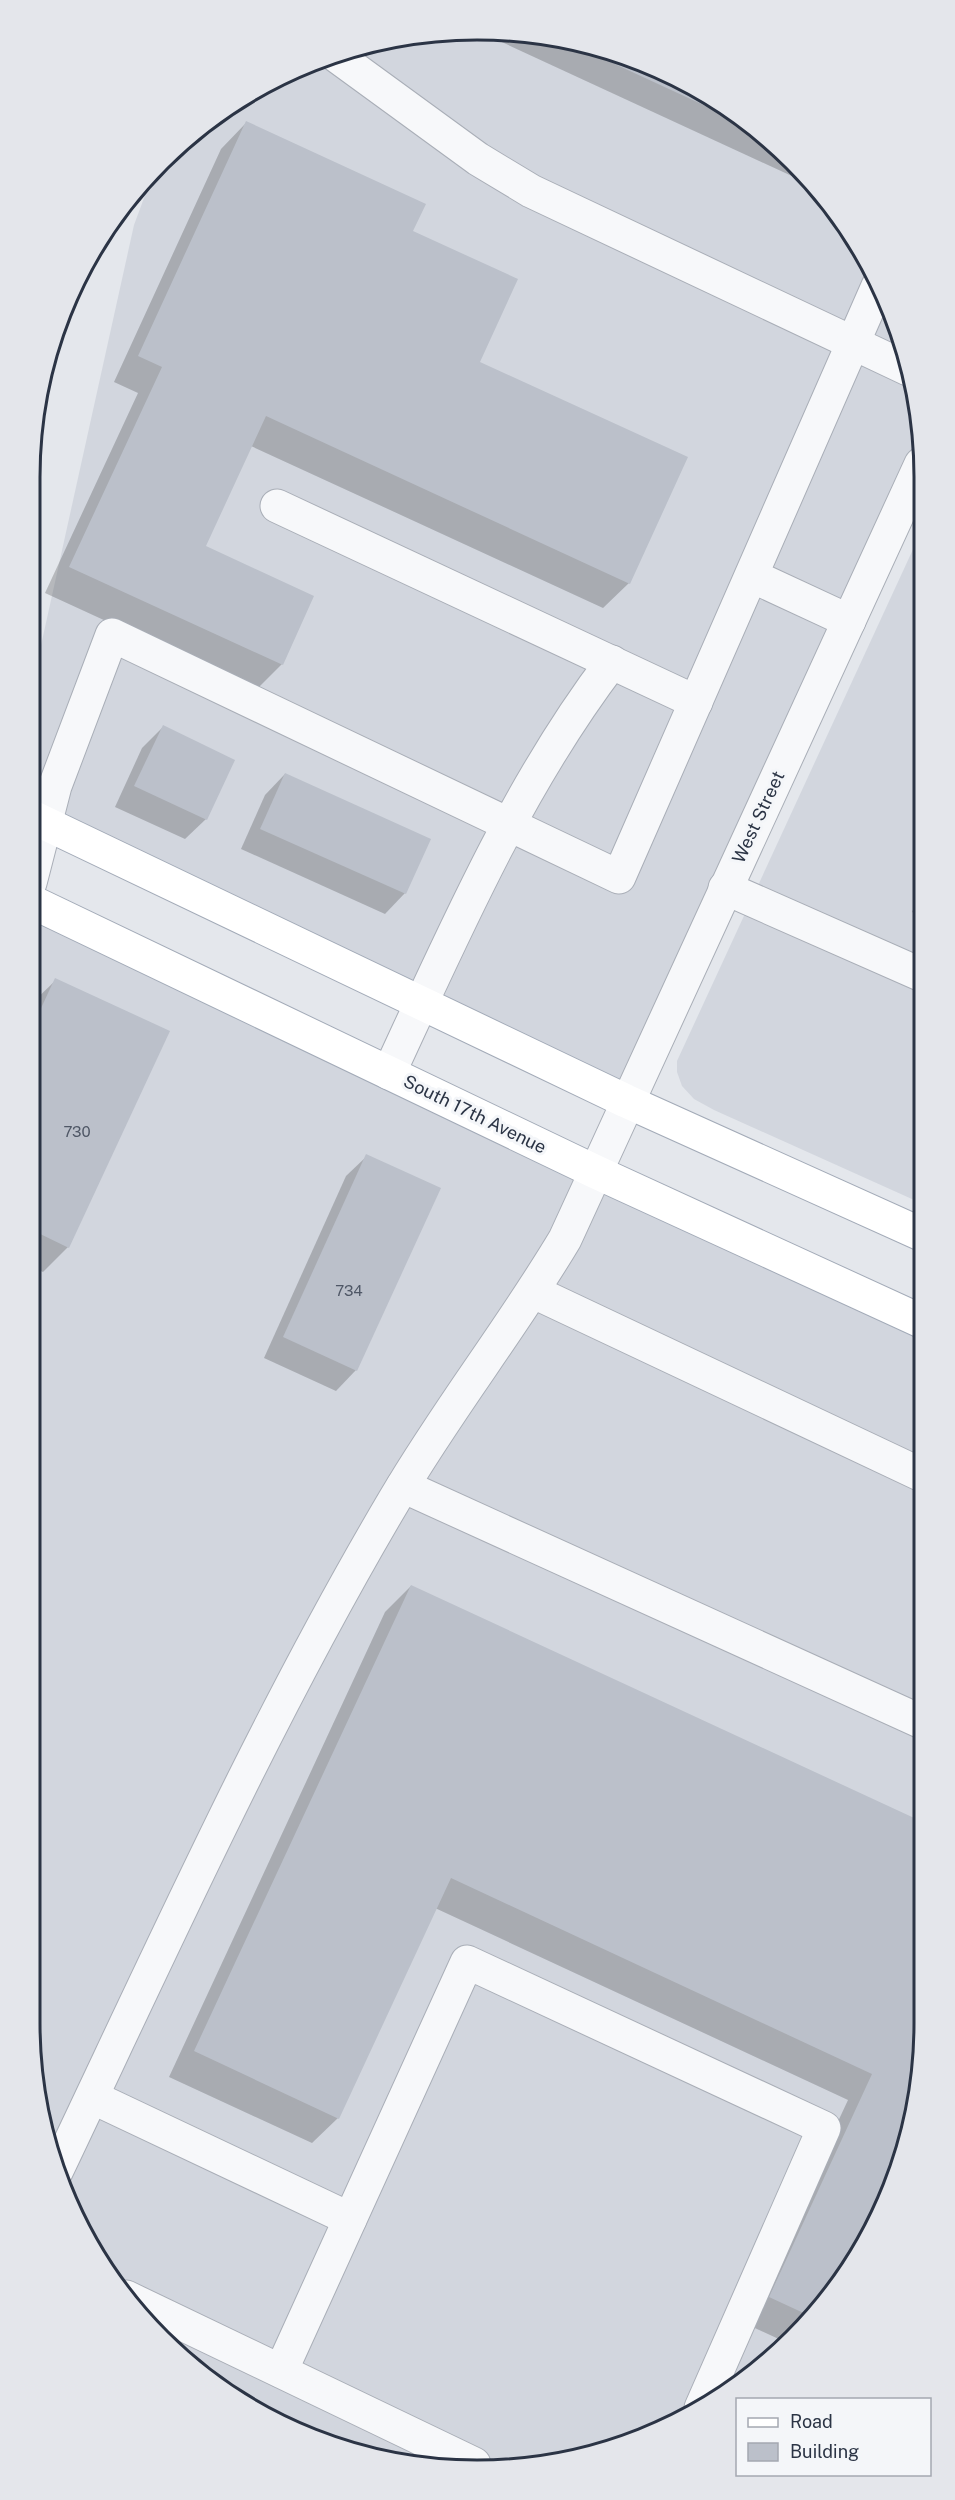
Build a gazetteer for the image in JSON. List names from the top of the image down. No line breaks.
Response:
{"streets":{"main road":["South 17th Avenue"],"street":["West Street"]},"crossings":[["West Street","South 17th Avenue"]],"house_numbers":["730","734"],"legend":["Road","Building"]}
